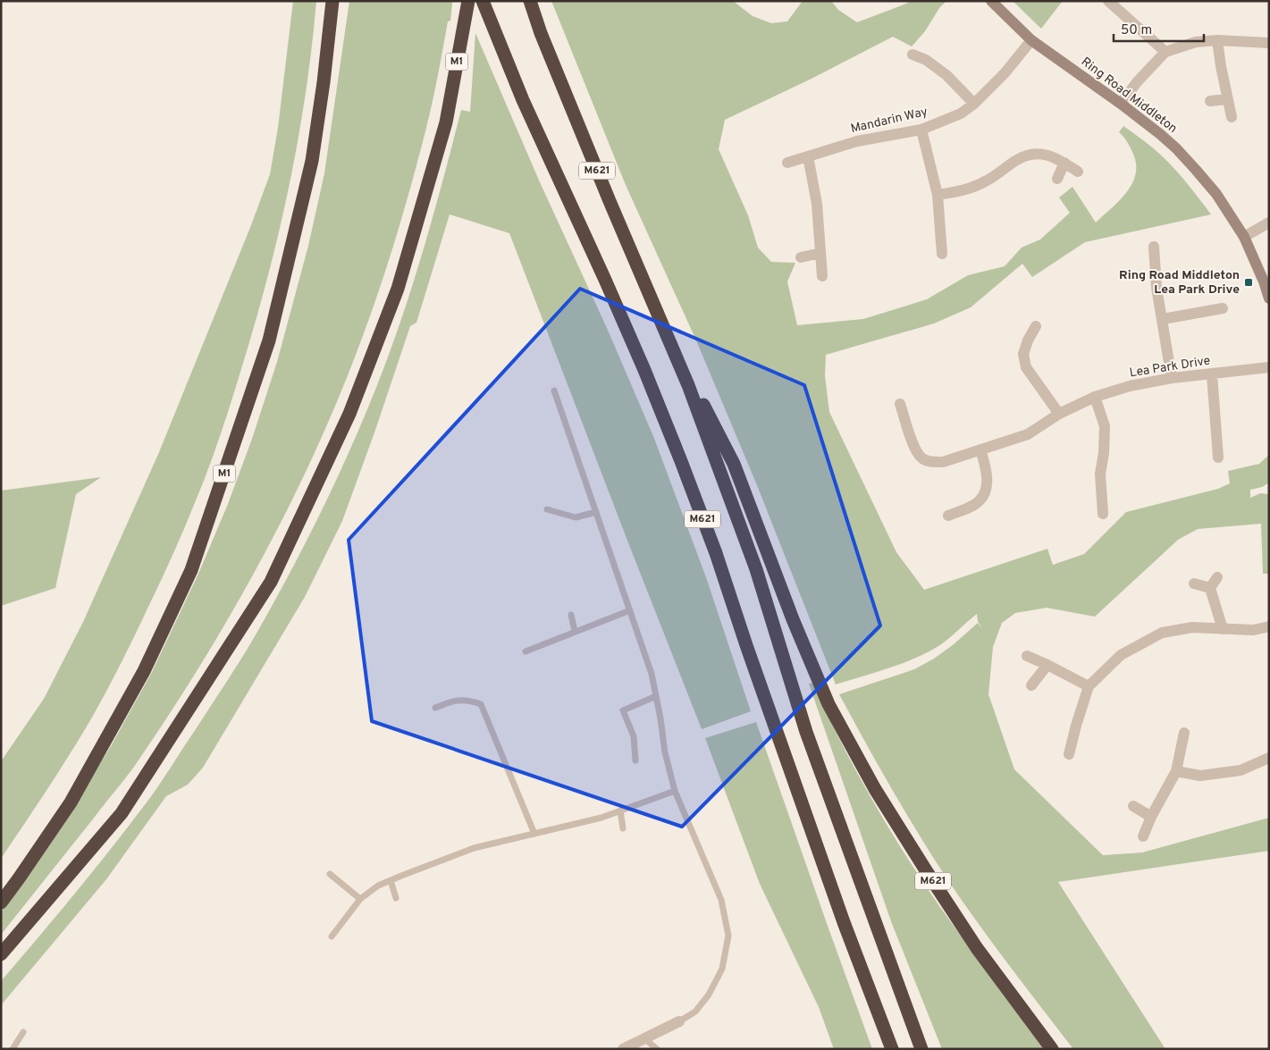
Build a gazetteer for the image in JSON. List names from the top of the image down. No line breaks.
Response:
{"streets":{"highway":["M1","M621"],"street":["Ring Road Middleton","Mandarin Way","Lea Park Drive"]},"crossings":[["Ring Road Middleton","Mandarin Way"]],"places":{"transit":["Ring Road Middleton Lea Park Drive"]},"scale_bar":"50 m"}
